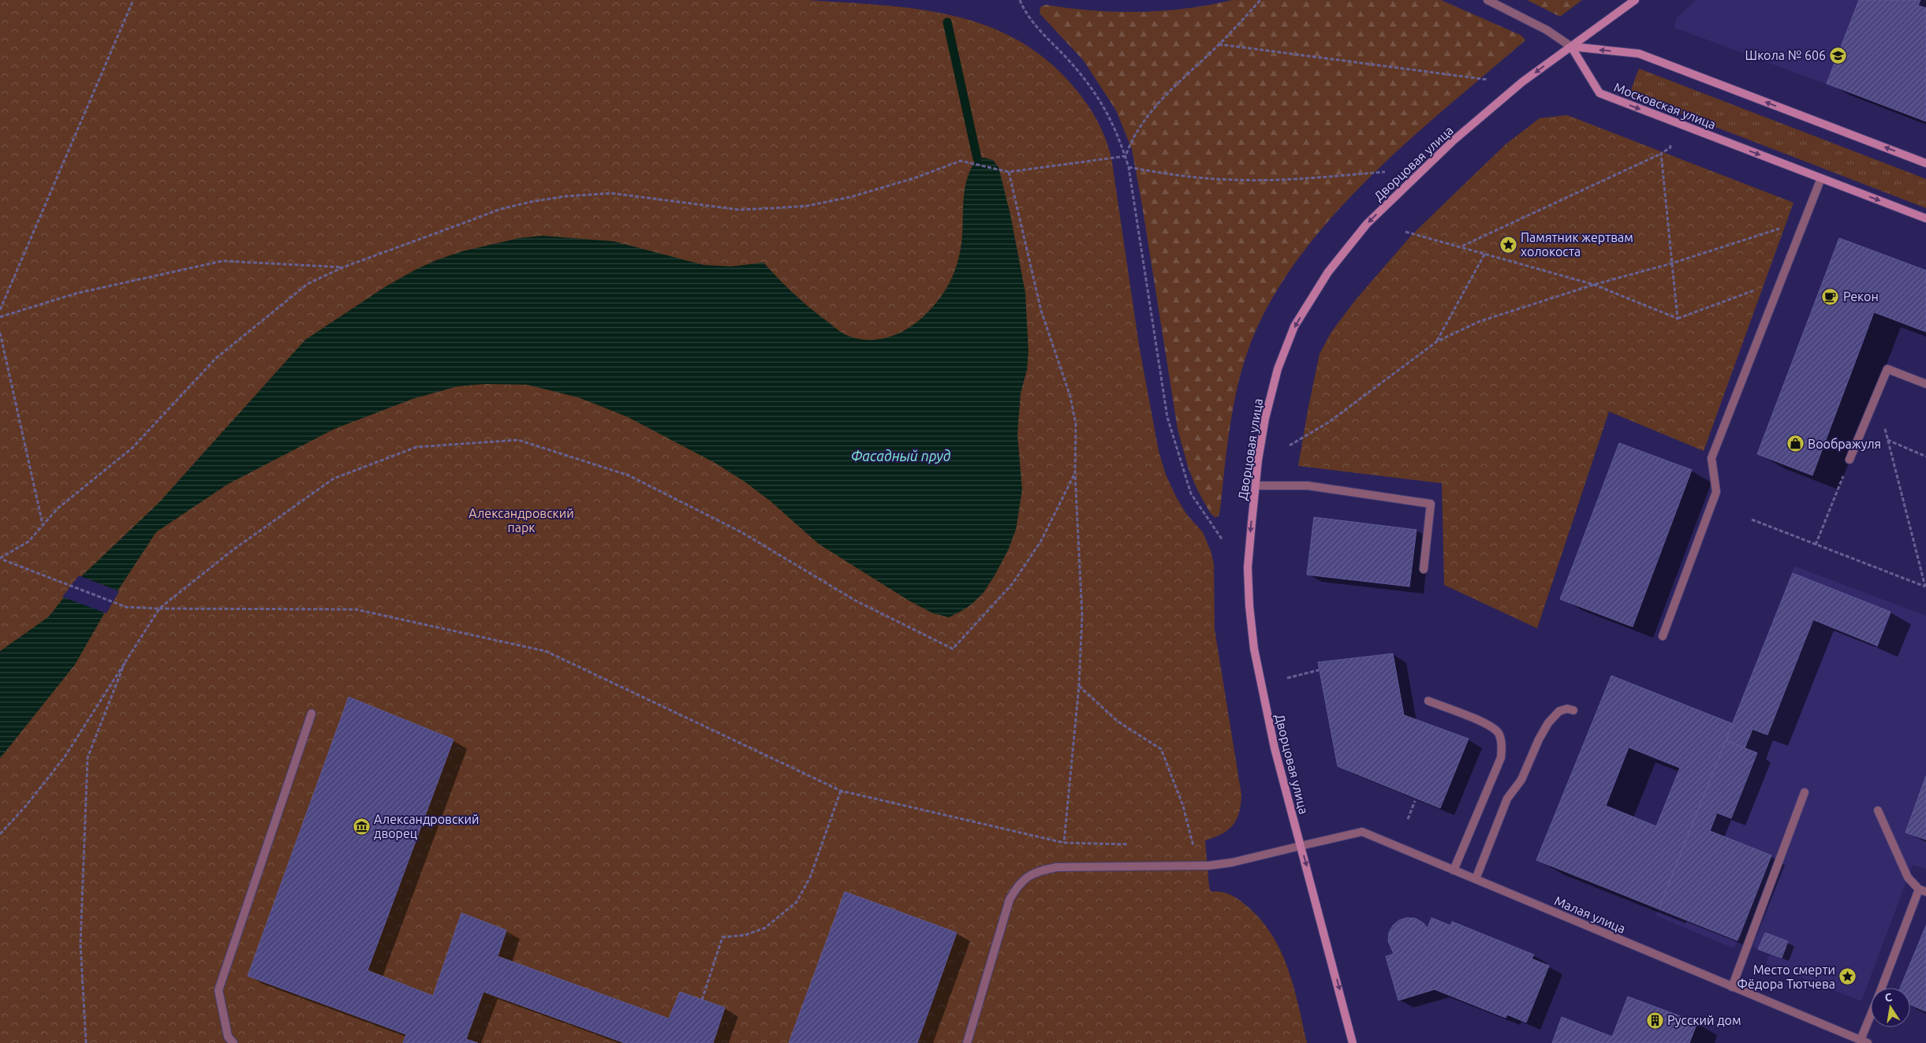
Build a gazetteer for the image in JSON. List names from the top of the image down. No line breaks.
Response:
{"streets":{"main road":["Московская улица","Дворцовая улица"],"street":["Малая улица"]},"crossings":[["Московская улица","Дворцовая улица"],["Дворцовая улица","Малая улица"]],"one_way":["Дворцовая улица"],"water":["Фасадный пруд"],"parks":["Александровский парк"],"places":{"school or university":["Школа № 606"],"place":["Памятник жертвам холокоста","Место смерти Фёдора Тютчева"],"cafe":["Рекон"],"shop":["Воображуля"],"museum":["Александровский дворец"],"building":["Русский дом"]},"north":"top"}
